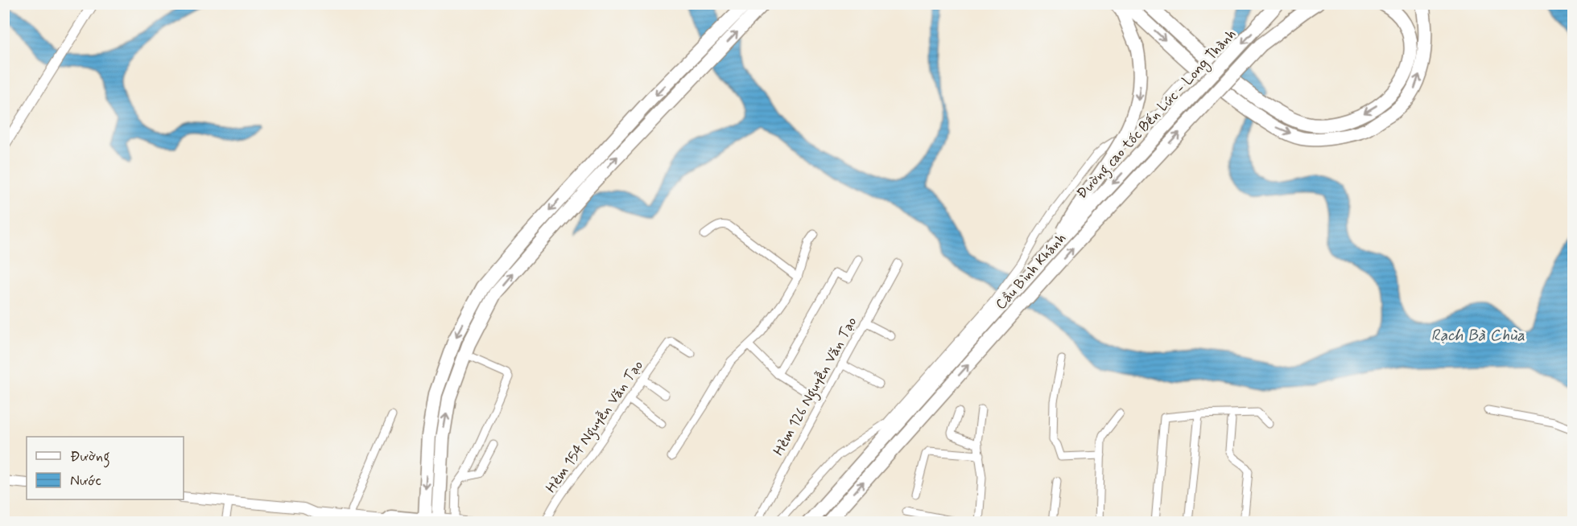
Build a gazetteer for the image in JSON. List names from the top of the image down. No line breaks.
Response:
{"streets":{"highway":["Đường cao tốc Bến Lức - Long Thành","Cầu Bình Khánh"],"street":["Hẻm 126 Nguyễn Văn Tạo","Hẻm 154 Nguyễn Văn Tạo"]},"crossings":[["Đường cao tốc Bến Lức - Long Thành","Cầu Bình Khánh"]],"one_way":["Đường cao tốc Bến Lức - Long Thành"],"water":["Rạch Bà Chùa"],"legend":["Đường","Nước"]}
